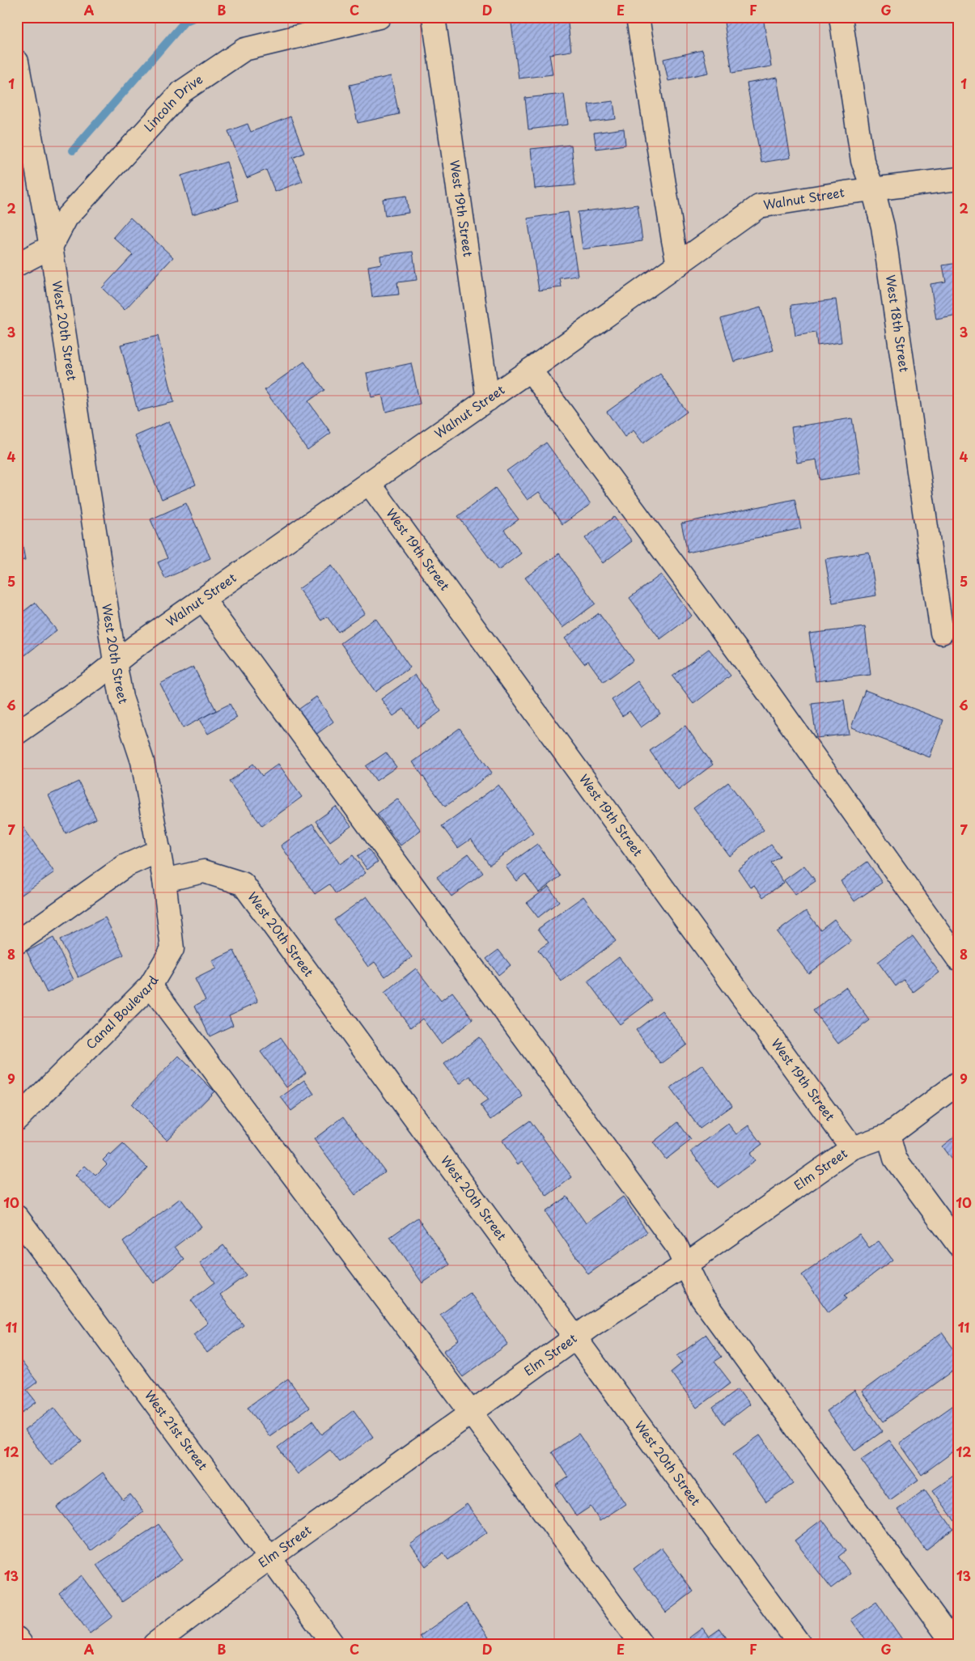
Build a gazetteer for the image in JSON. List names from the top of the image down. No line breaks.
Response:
{"streets":{"street":["Lincoln Drive","Walnut Street","West 19th Street","West 18th Street","West 20th Street","Canal Boulevard","Elm Street","West 21st Street"]},"crossings":[["Lincoln Drive","West 20th Street"],["Walnut Street","West 19th Street"],["Walnut Street","West 18th Street"],["Walnut Street","West 20th Street"],["West 19th Street","Elm Street"],["West 20th Street","Canal Boulevard"],["West 20th Street","Elm Street"],["Elm Street","West 21st Street"]],"grid":{"columns":["A","B","C","D","E","F","G"],"rows":["1","2","3","4","5","6","7","8","9","10","11","12","13"]}}
